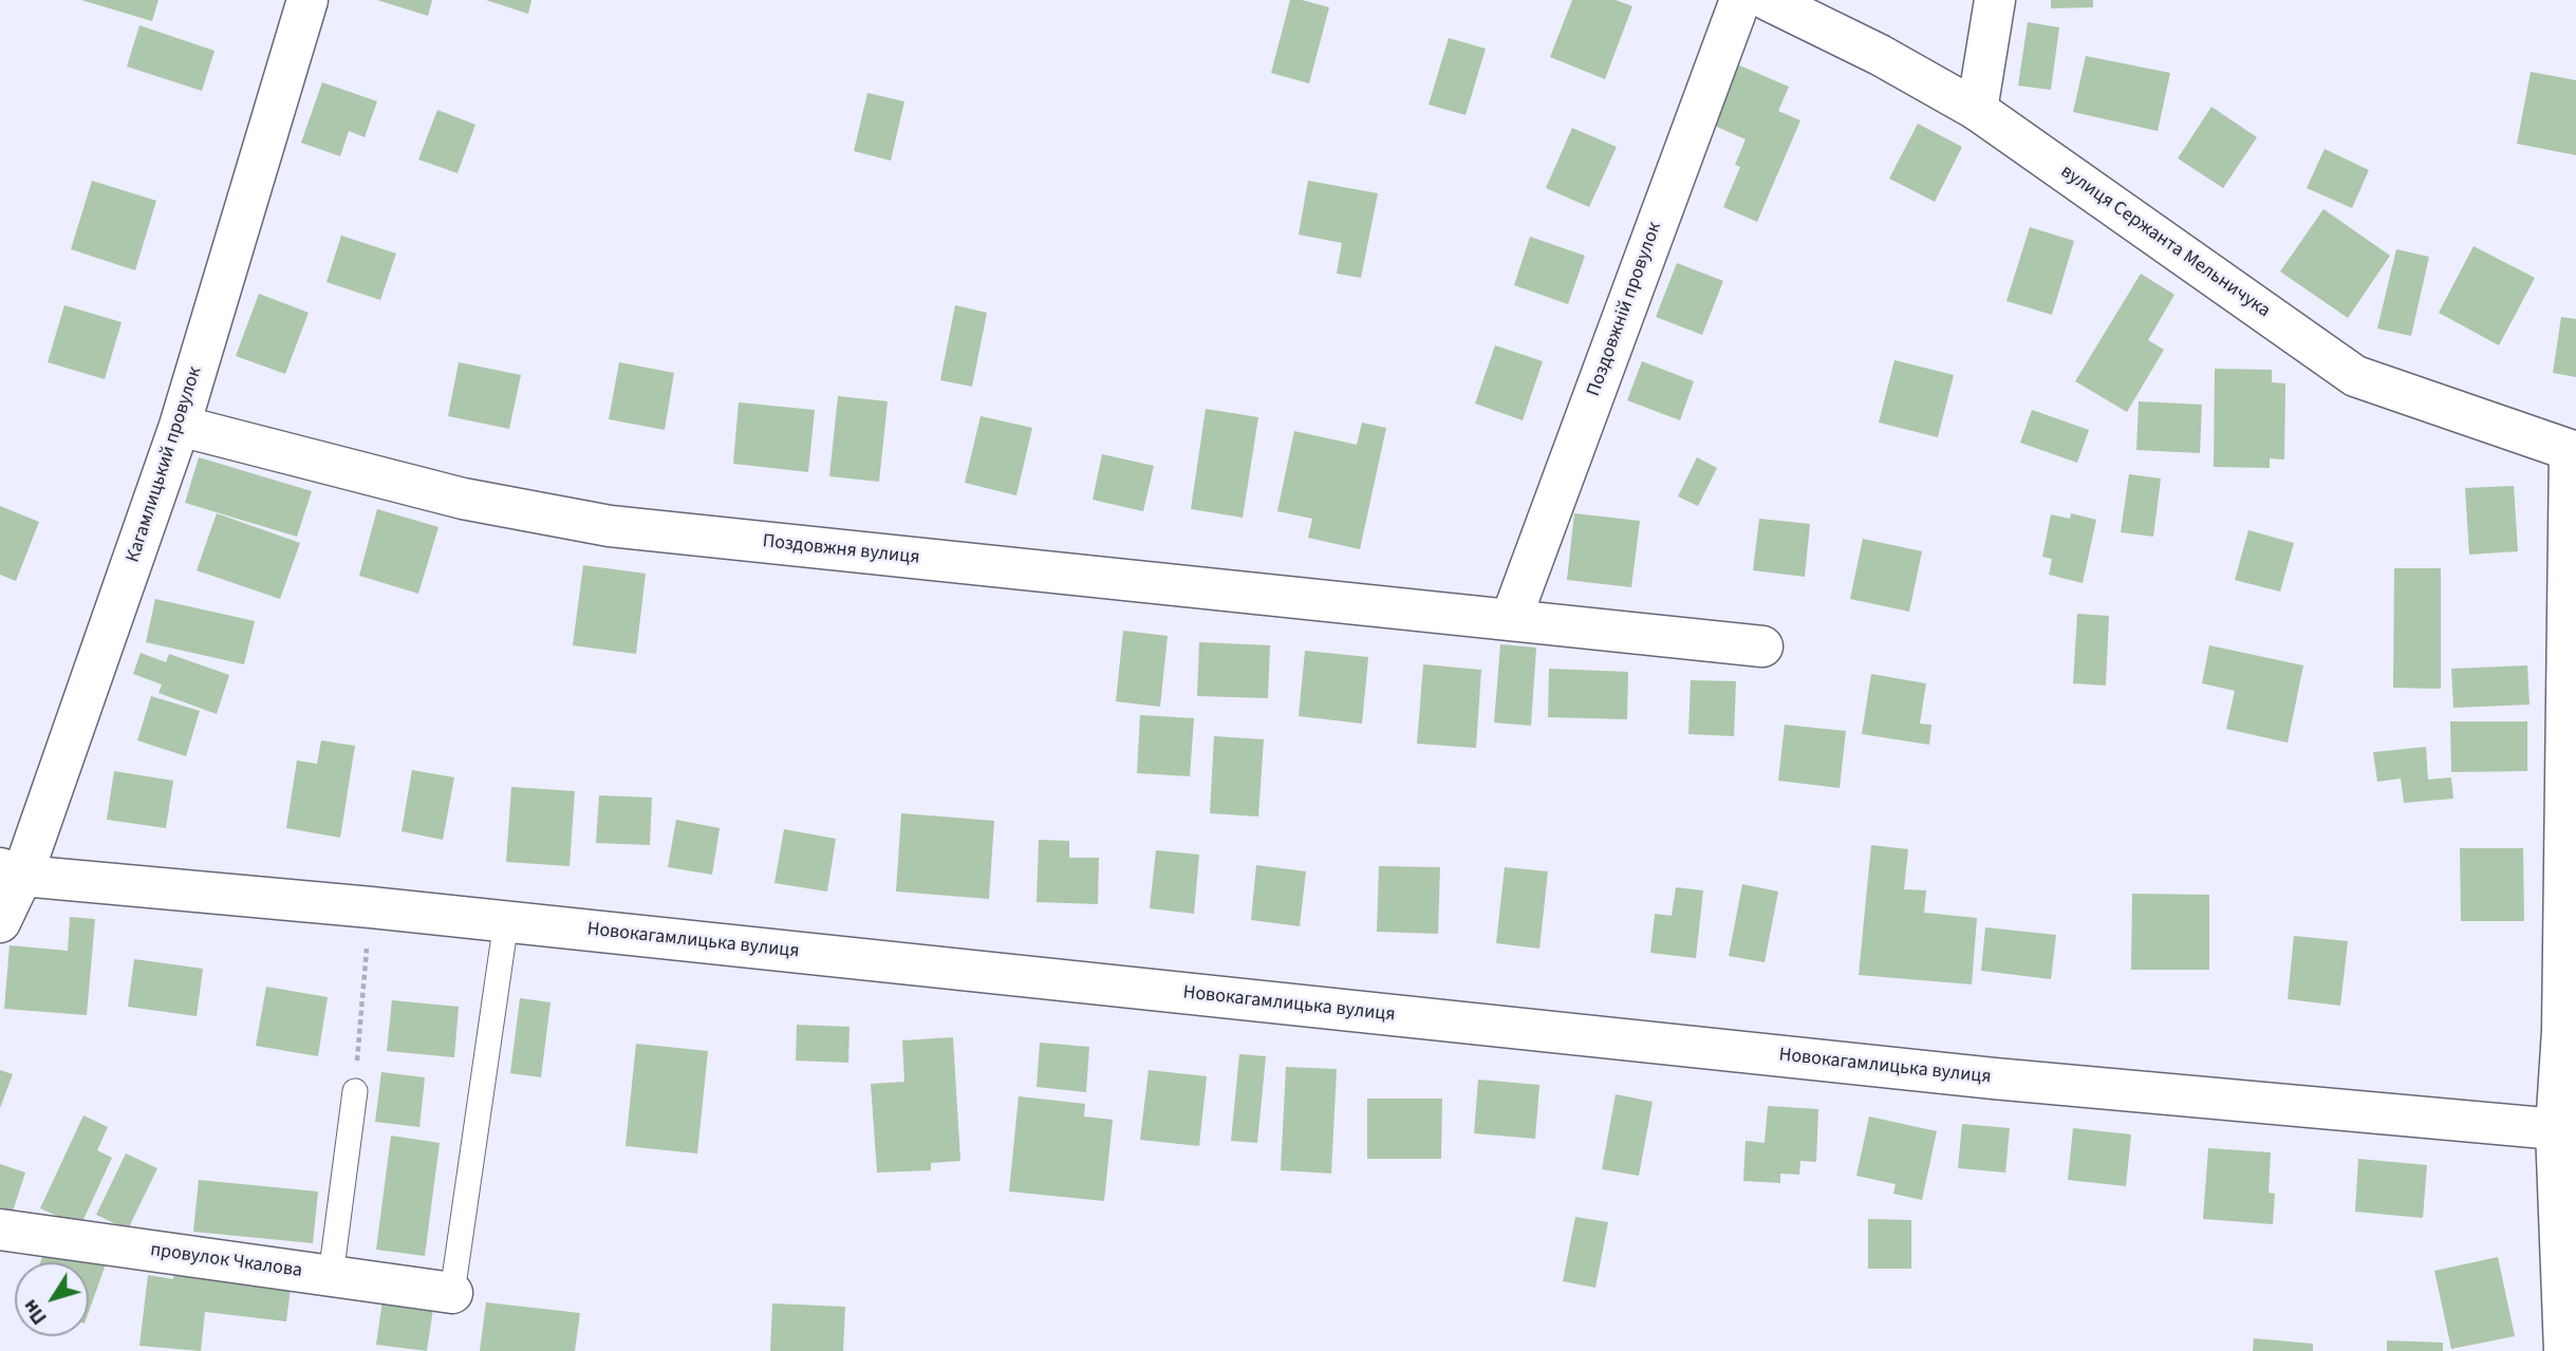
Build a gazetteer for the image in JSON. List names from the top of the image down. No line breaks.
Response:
{"streets":{"street":["вулиця Сержанта Мельничука","Поздовжній провулок","Кагамлицький провулок","Поздовжня вулиця","Новокагамлицька вулиця","провулок Чкалова"]},"crossings":[["Поздовжній провулок","Поздовжня вулиця"],["Кагамлицький провулок","Поздовжня вулиця"],["Кагамлицький провулок","Новокагамлицька вулиця"]],"north":"bottom left"}
